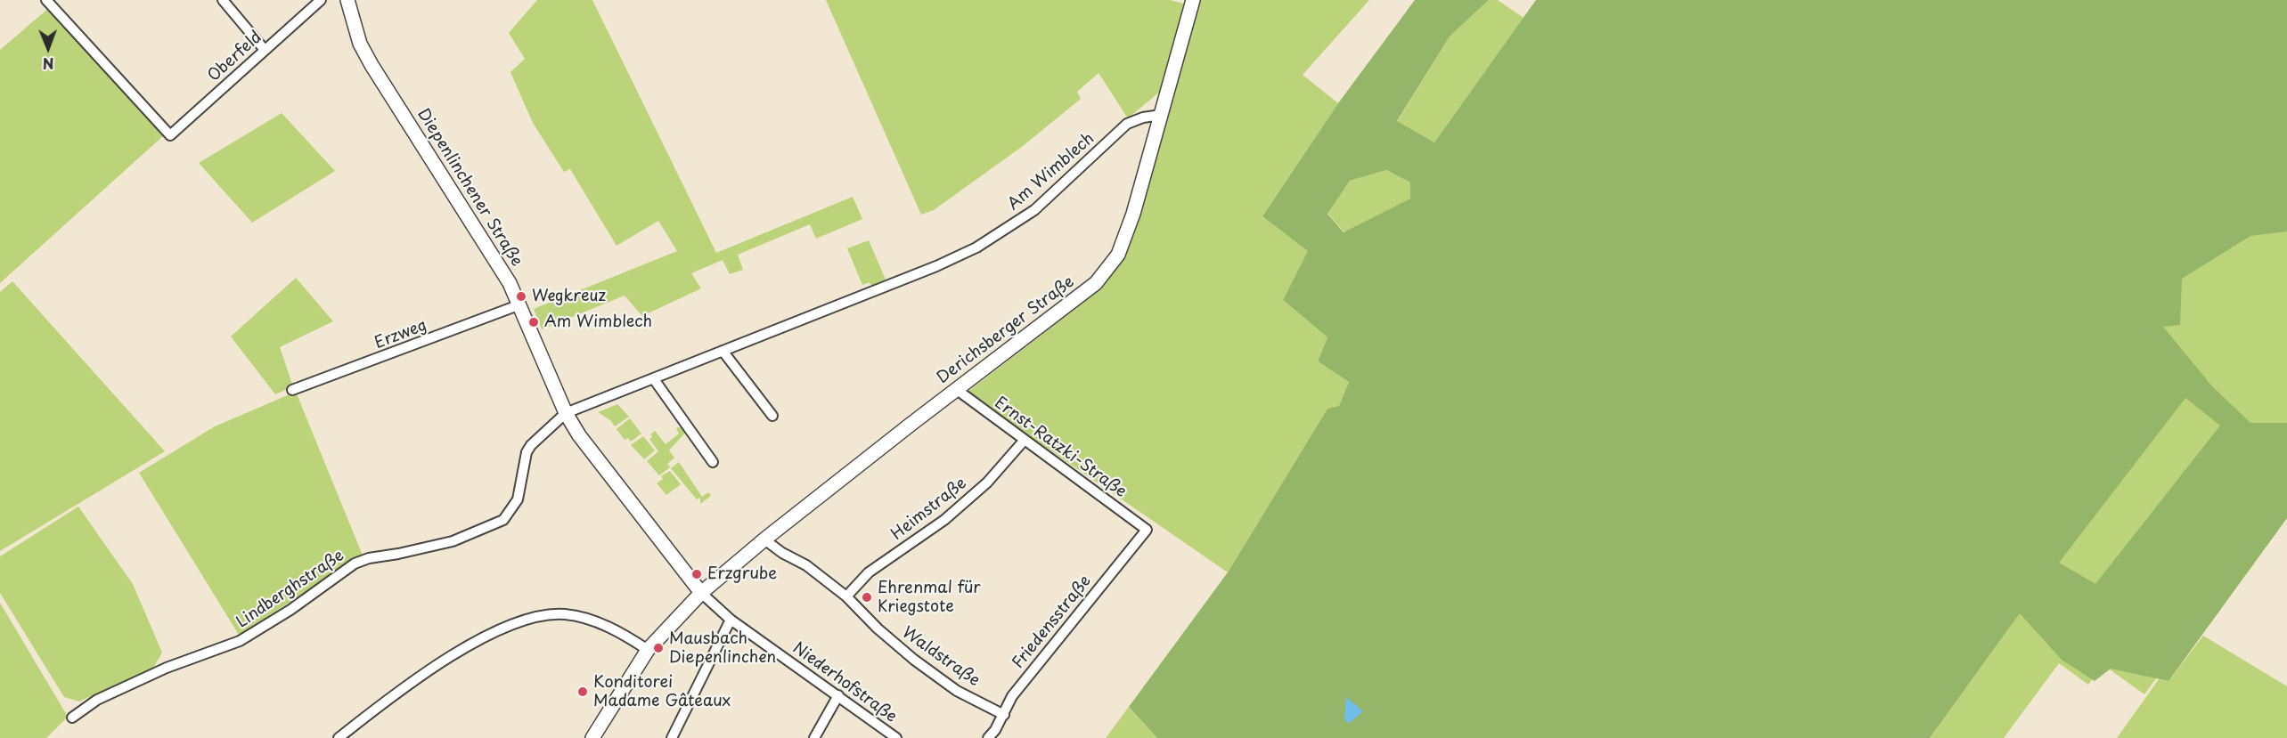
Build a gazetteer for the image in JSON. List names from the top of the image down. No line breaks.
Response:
{"streets":{"street":["Oberfeld","Am Wimblech","Diepenlinchener Straße","Derichsberger Straße","Erzweg","Ernst-Ratzki-Straße","Heimstraße","Lindberghstraße","Friedensstraße","Waldstraße","Niederhofstraße"]},"crossings":[["Am Wimblech","Diepenlinchener Straße"],["Am Wimblech","Derichsberger Straße"],["Am Wimblech","Lindberghstraße"],["Diepenlinchener Straße","Derichsberger Straße"],["Diepenlinchener Straße","Erzweg"],["Diepenlinchener Straße","Lindberghstraße"],["Diepenlinchener Straße","Niederhofstraße"],["Derichsberger Straße","Ernst-Ratzki-Straße"],["Derichsberger Straße","Waldstraße"],["Derichsberger Straße","Niederhofstraße"],["Ernst-Ratzki-Straße","Heimstraße"],["Ernst-Ratzki-Straße","Friedensstraße"],["Heimstraße","Waldstraße"],["Friedensstraße","Waldstraße"]],"places":["Wegkreuz","Am Wimblech","Erzgrube","Ehrenmal für Kriegstote","Mausbach Diepenlinchen","Konditorei Madame Gâteaux"],"north":"bottom"}
